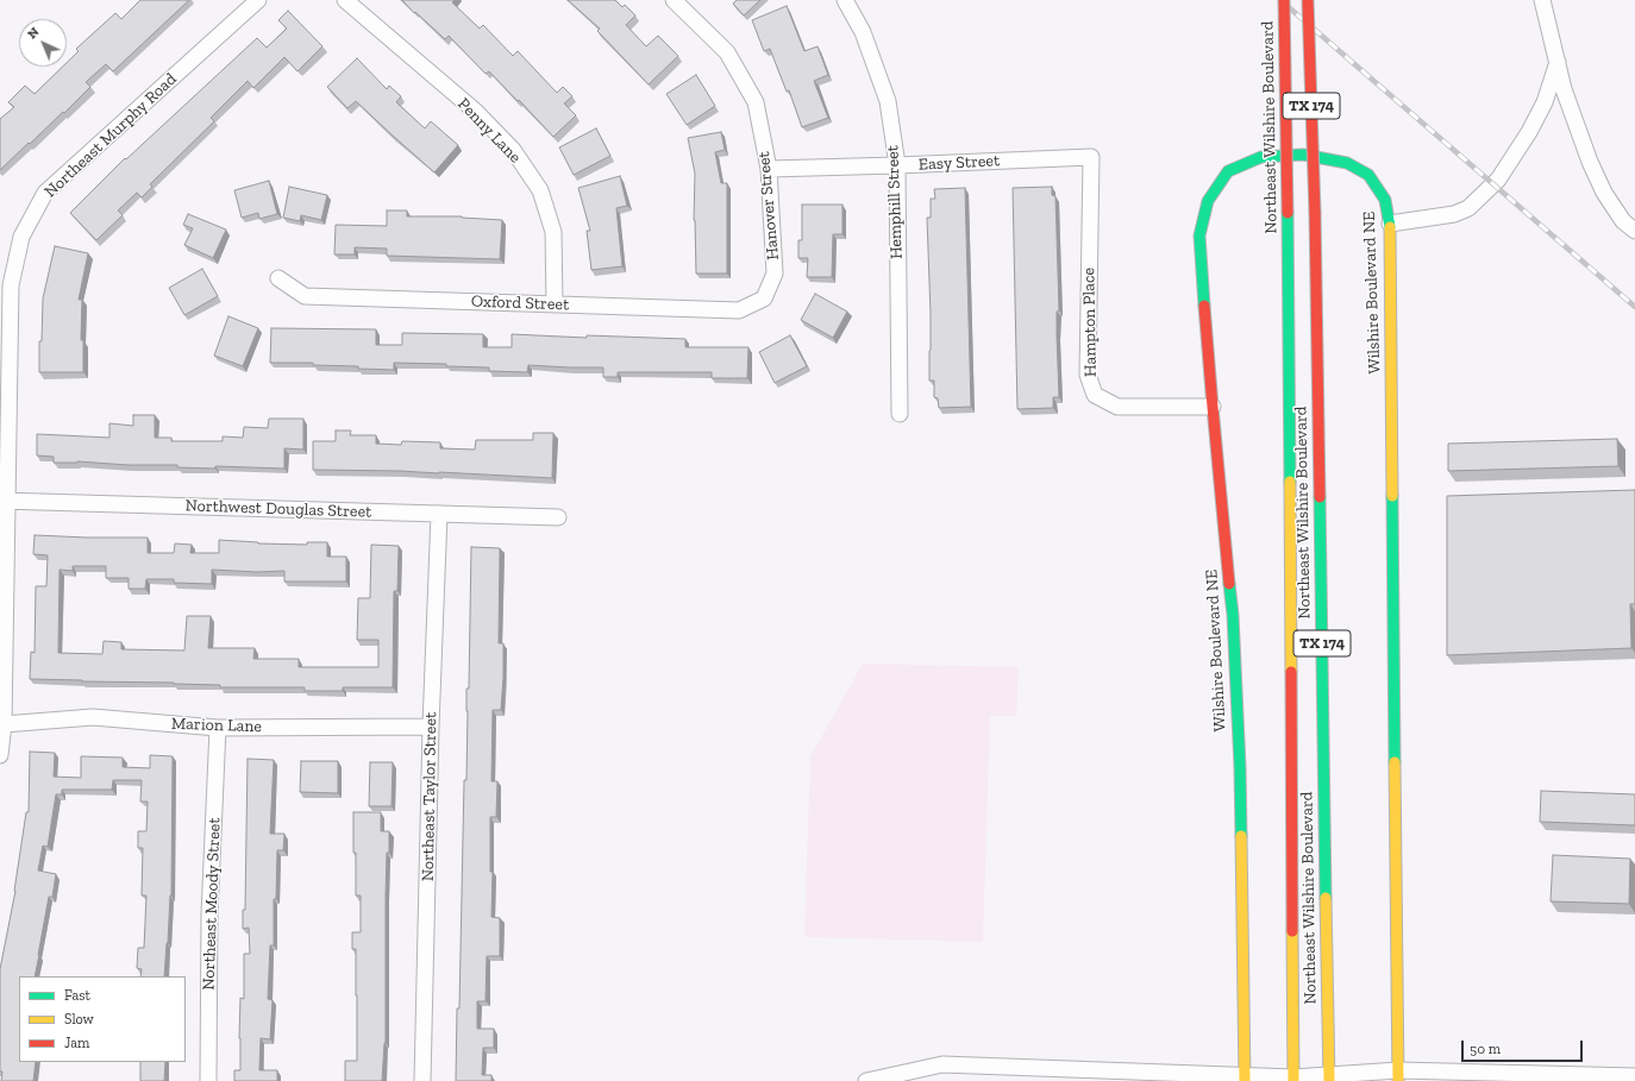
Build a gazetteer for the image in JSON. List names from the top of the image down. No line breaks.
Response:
{"streets":{"main road":["TX 174","Northeast Wilshire Boulevard","Wilshire Boulevard NE"],"street":["Penny Lane","Northeast Murphy Road","Easy Street","Hemphill Street","Hanover Street","Oxford Street","Hampton Place","Northwest Douglas Street","Marion Lane","Northeast Taylor Street","Northeast Moody Street"]},"crossings":[["Penny Lane","Oxford Street"],["Northeast Murphy Road","Northwest Douglas Street"],["Northeast Murphy Road","Marion Lane"],["Easy Street","Hemphill Street"],["Easy Street","Hanover Street"],["Easy Street","Hampton Place"],["Hanover Street","Oxford Street"],["Wilshire Boulevard NE","Hampton Place"],["Northwest Douglas Street","Northeast Taylor Street"],["Marion Lane","Northeast Taylor Street"],["Marion Lane","Northeast Moody Street"]],"legend":["Fast","Slow","Jam"],"scale_bar":"50 m","north":"top left"}
